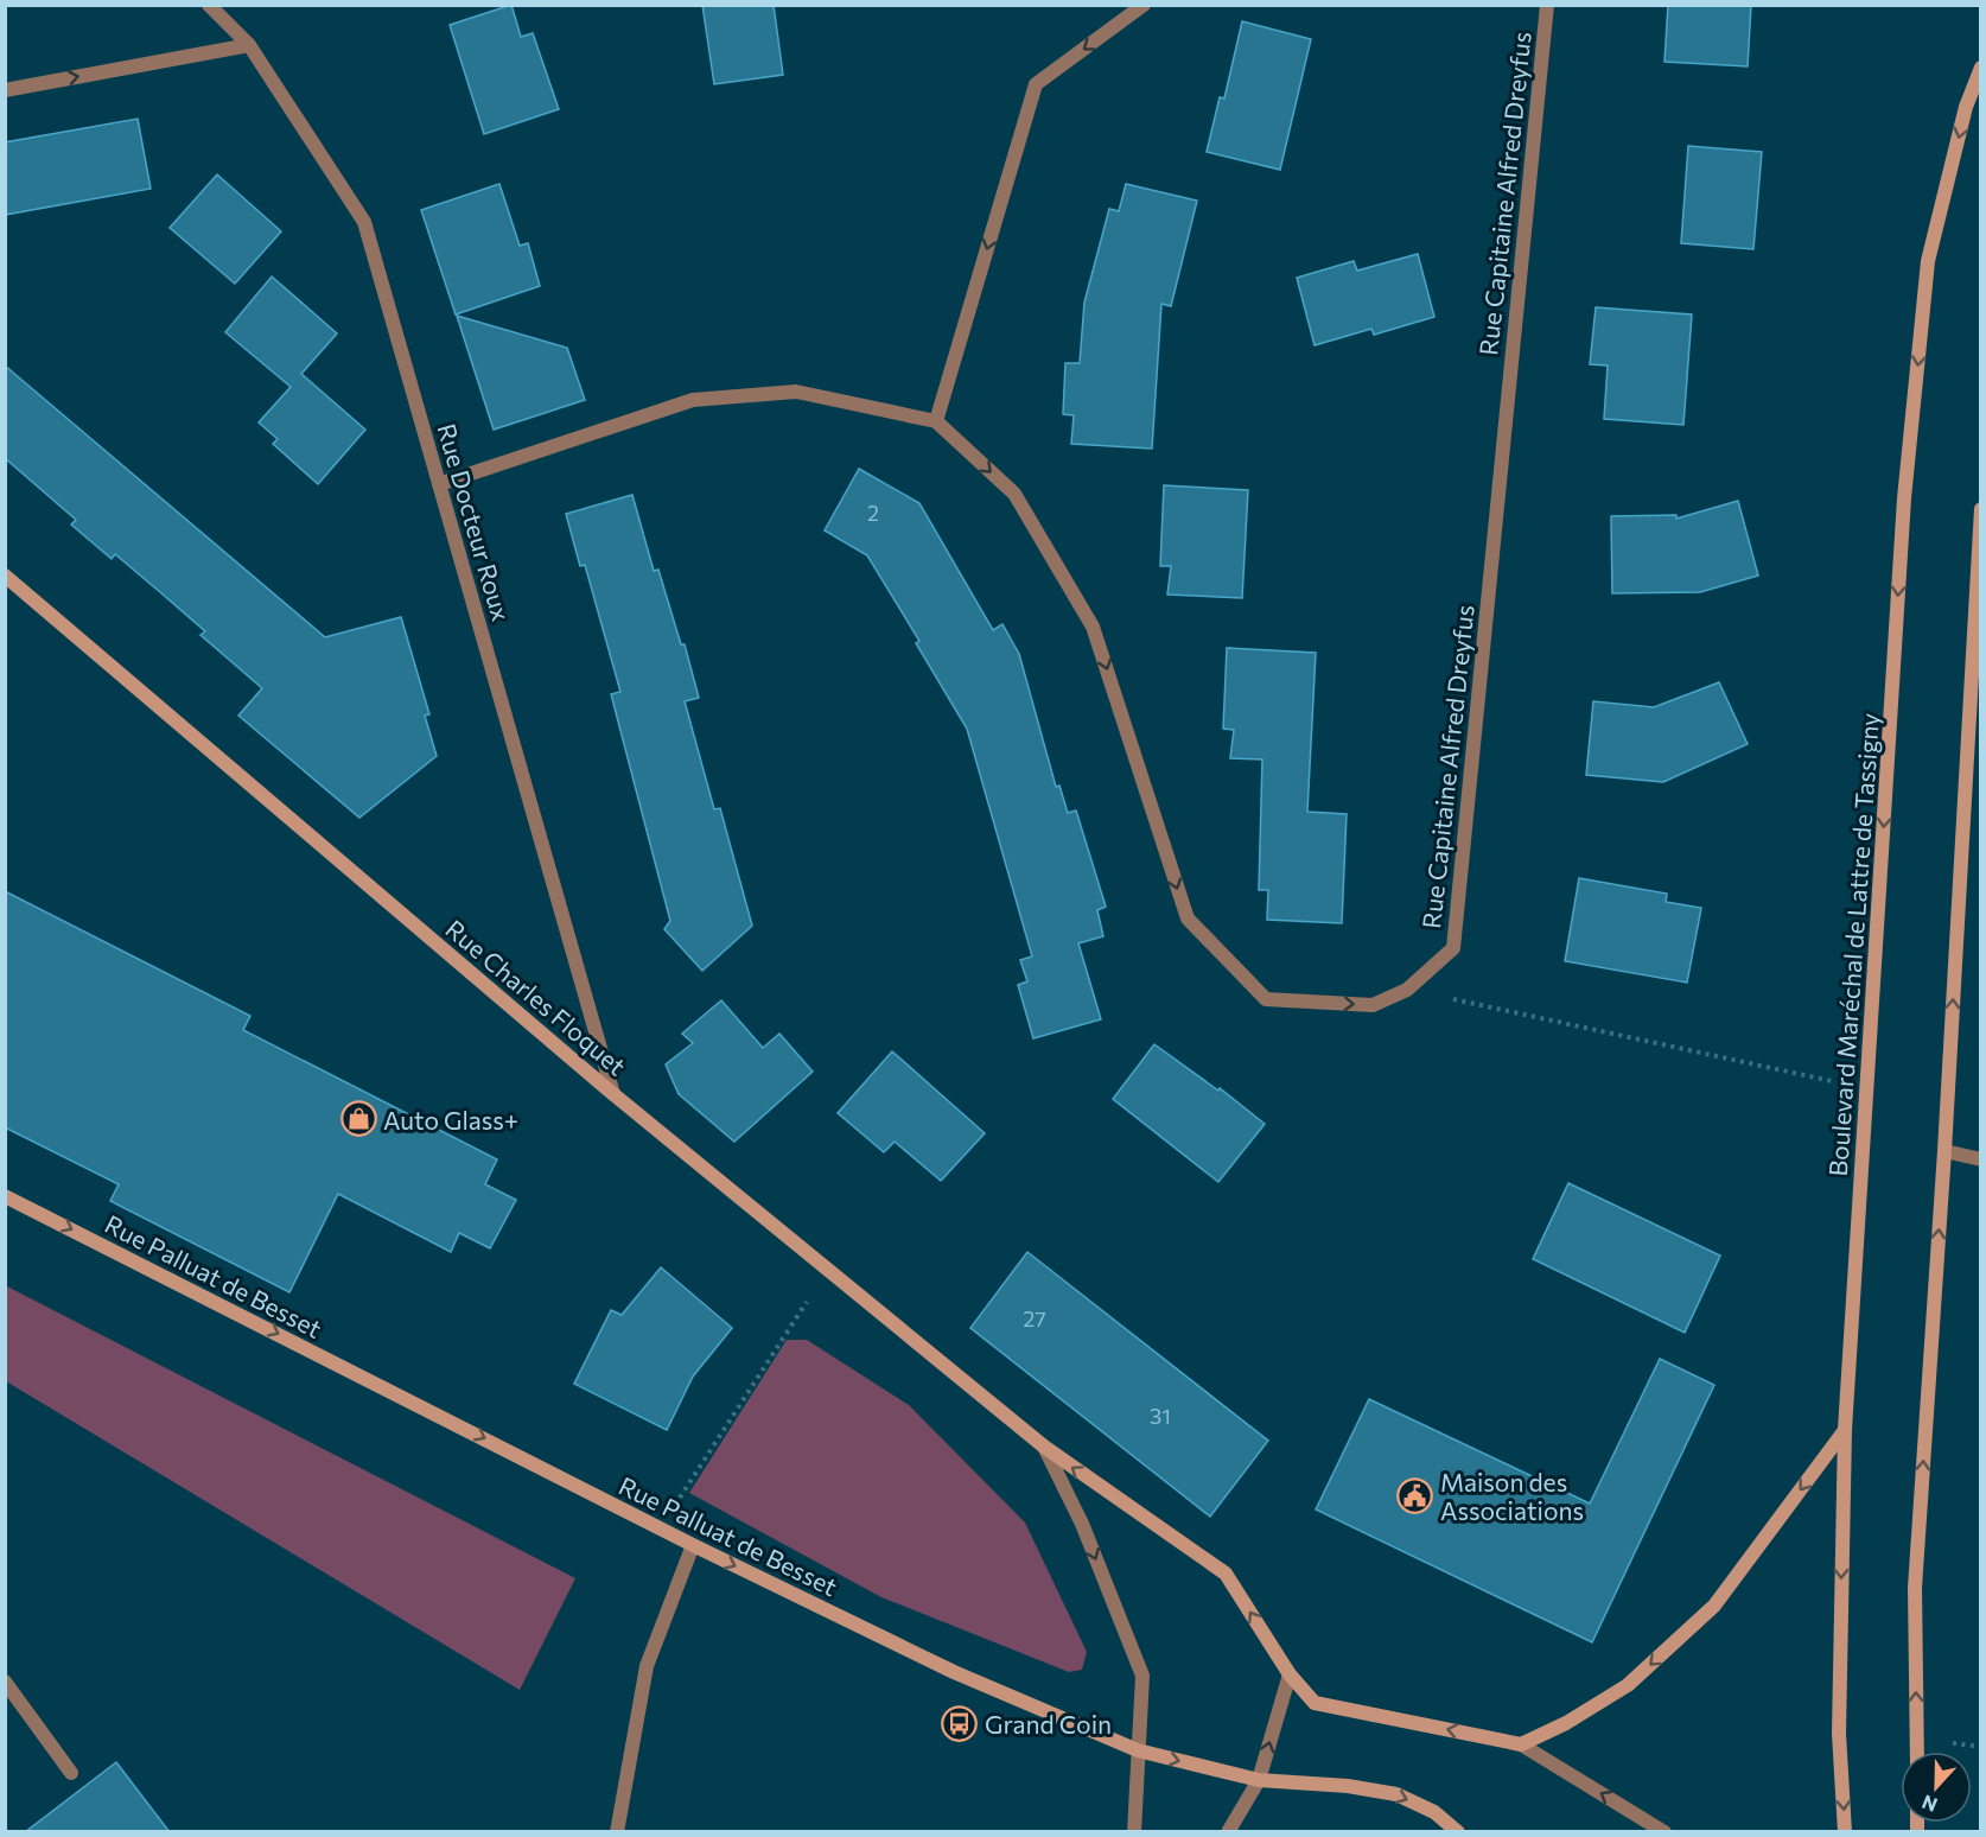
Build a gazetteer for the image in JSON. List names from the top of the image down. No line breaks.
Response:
{"streets":{"main road":["Boulevard Maréchal de Lattre de Tassigny","Rue Charles Floquet","Rue Palluat de Besset"],"street":["Rue Capitaine Alfred Dreyfus","Rue Docteur Roux"]},"crossings":[["Rue Docteur Roux","Rue Charles Floquet"],["Rue Charles Floquet","Rue Palluat de Besset"]],"one_way":["Rue Capitaine Alfred Dreyfus","Rue Palluat de Besset"],"places":{"shop":["Auto Glass+"],"public building":["Maison des Associations"],"bus stop":["Grand Coin"]},"house_numbers":["2","27","31"],"north":"bottom"}
